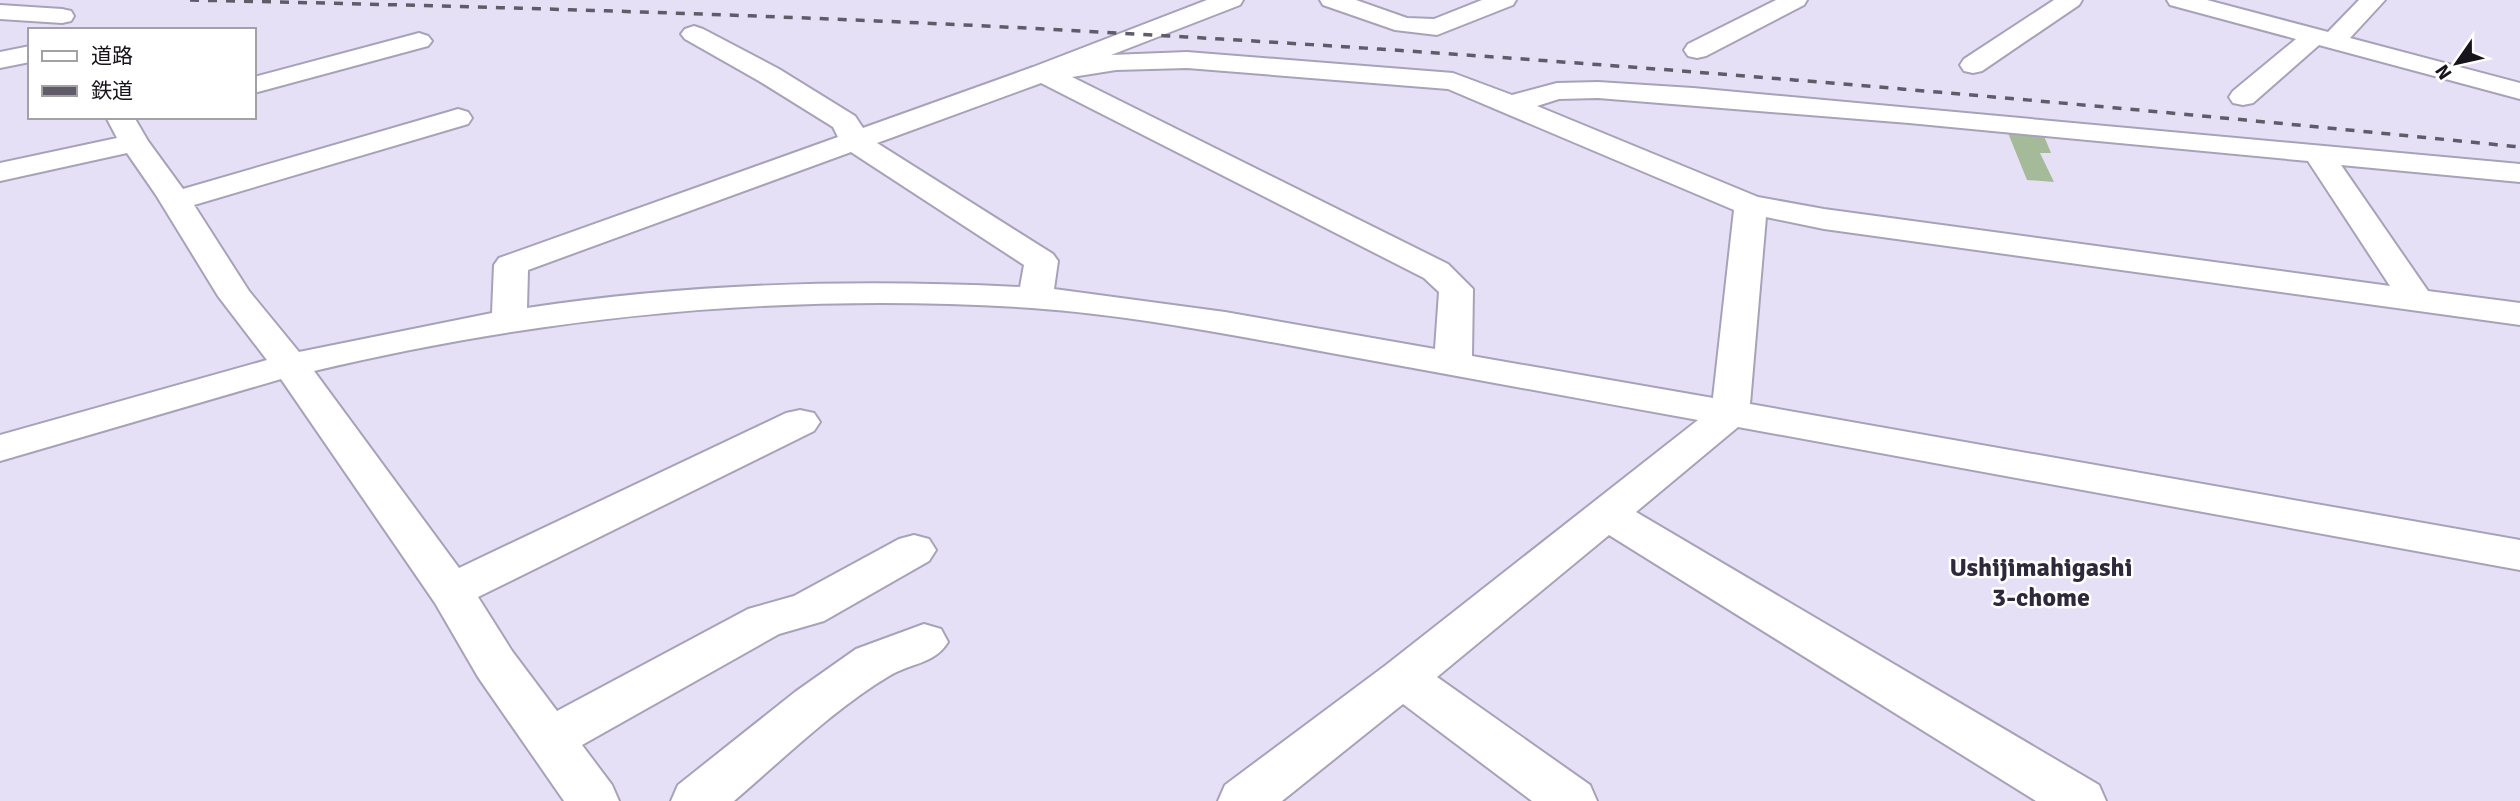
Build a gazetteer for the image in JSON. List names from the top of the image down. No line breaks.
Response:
{"districts":["Ushijimahigashi 3-chome"],"legend":["道路","鉄道"],"north":"bottom left"}
